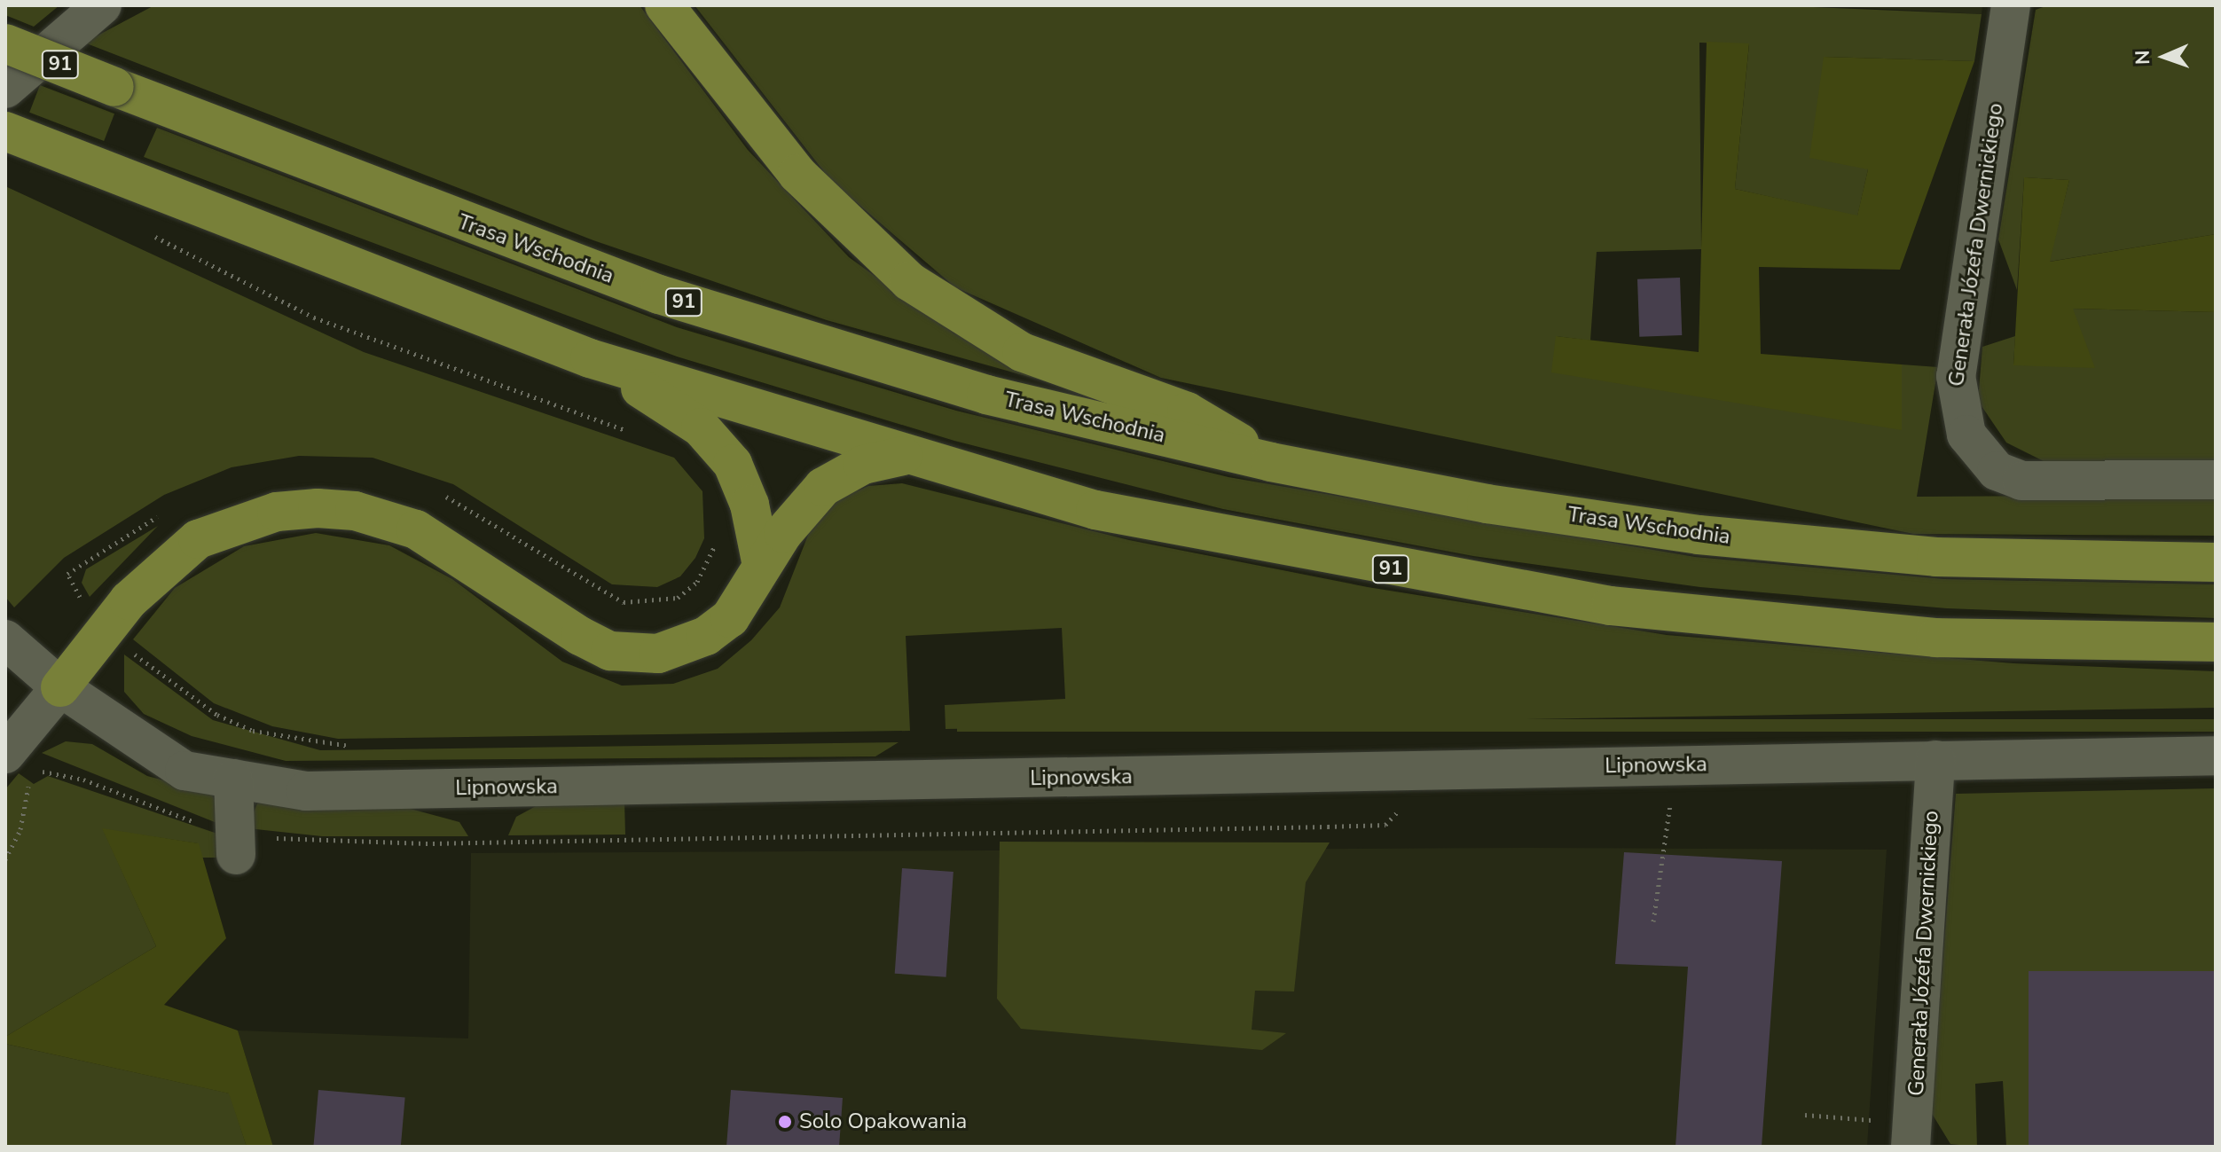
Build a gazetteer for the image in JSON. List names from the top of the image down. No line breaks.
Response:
{"streets":{"main road":["91","Trasa Wschodnia"],"street":["Generała Józefa Dwernickiego","Lipnowska"]},"crossings":[["Generała Józefa Dwernickiego","Lipnowska"]],"places":["Solo Opakowania"],"north":"left"}
